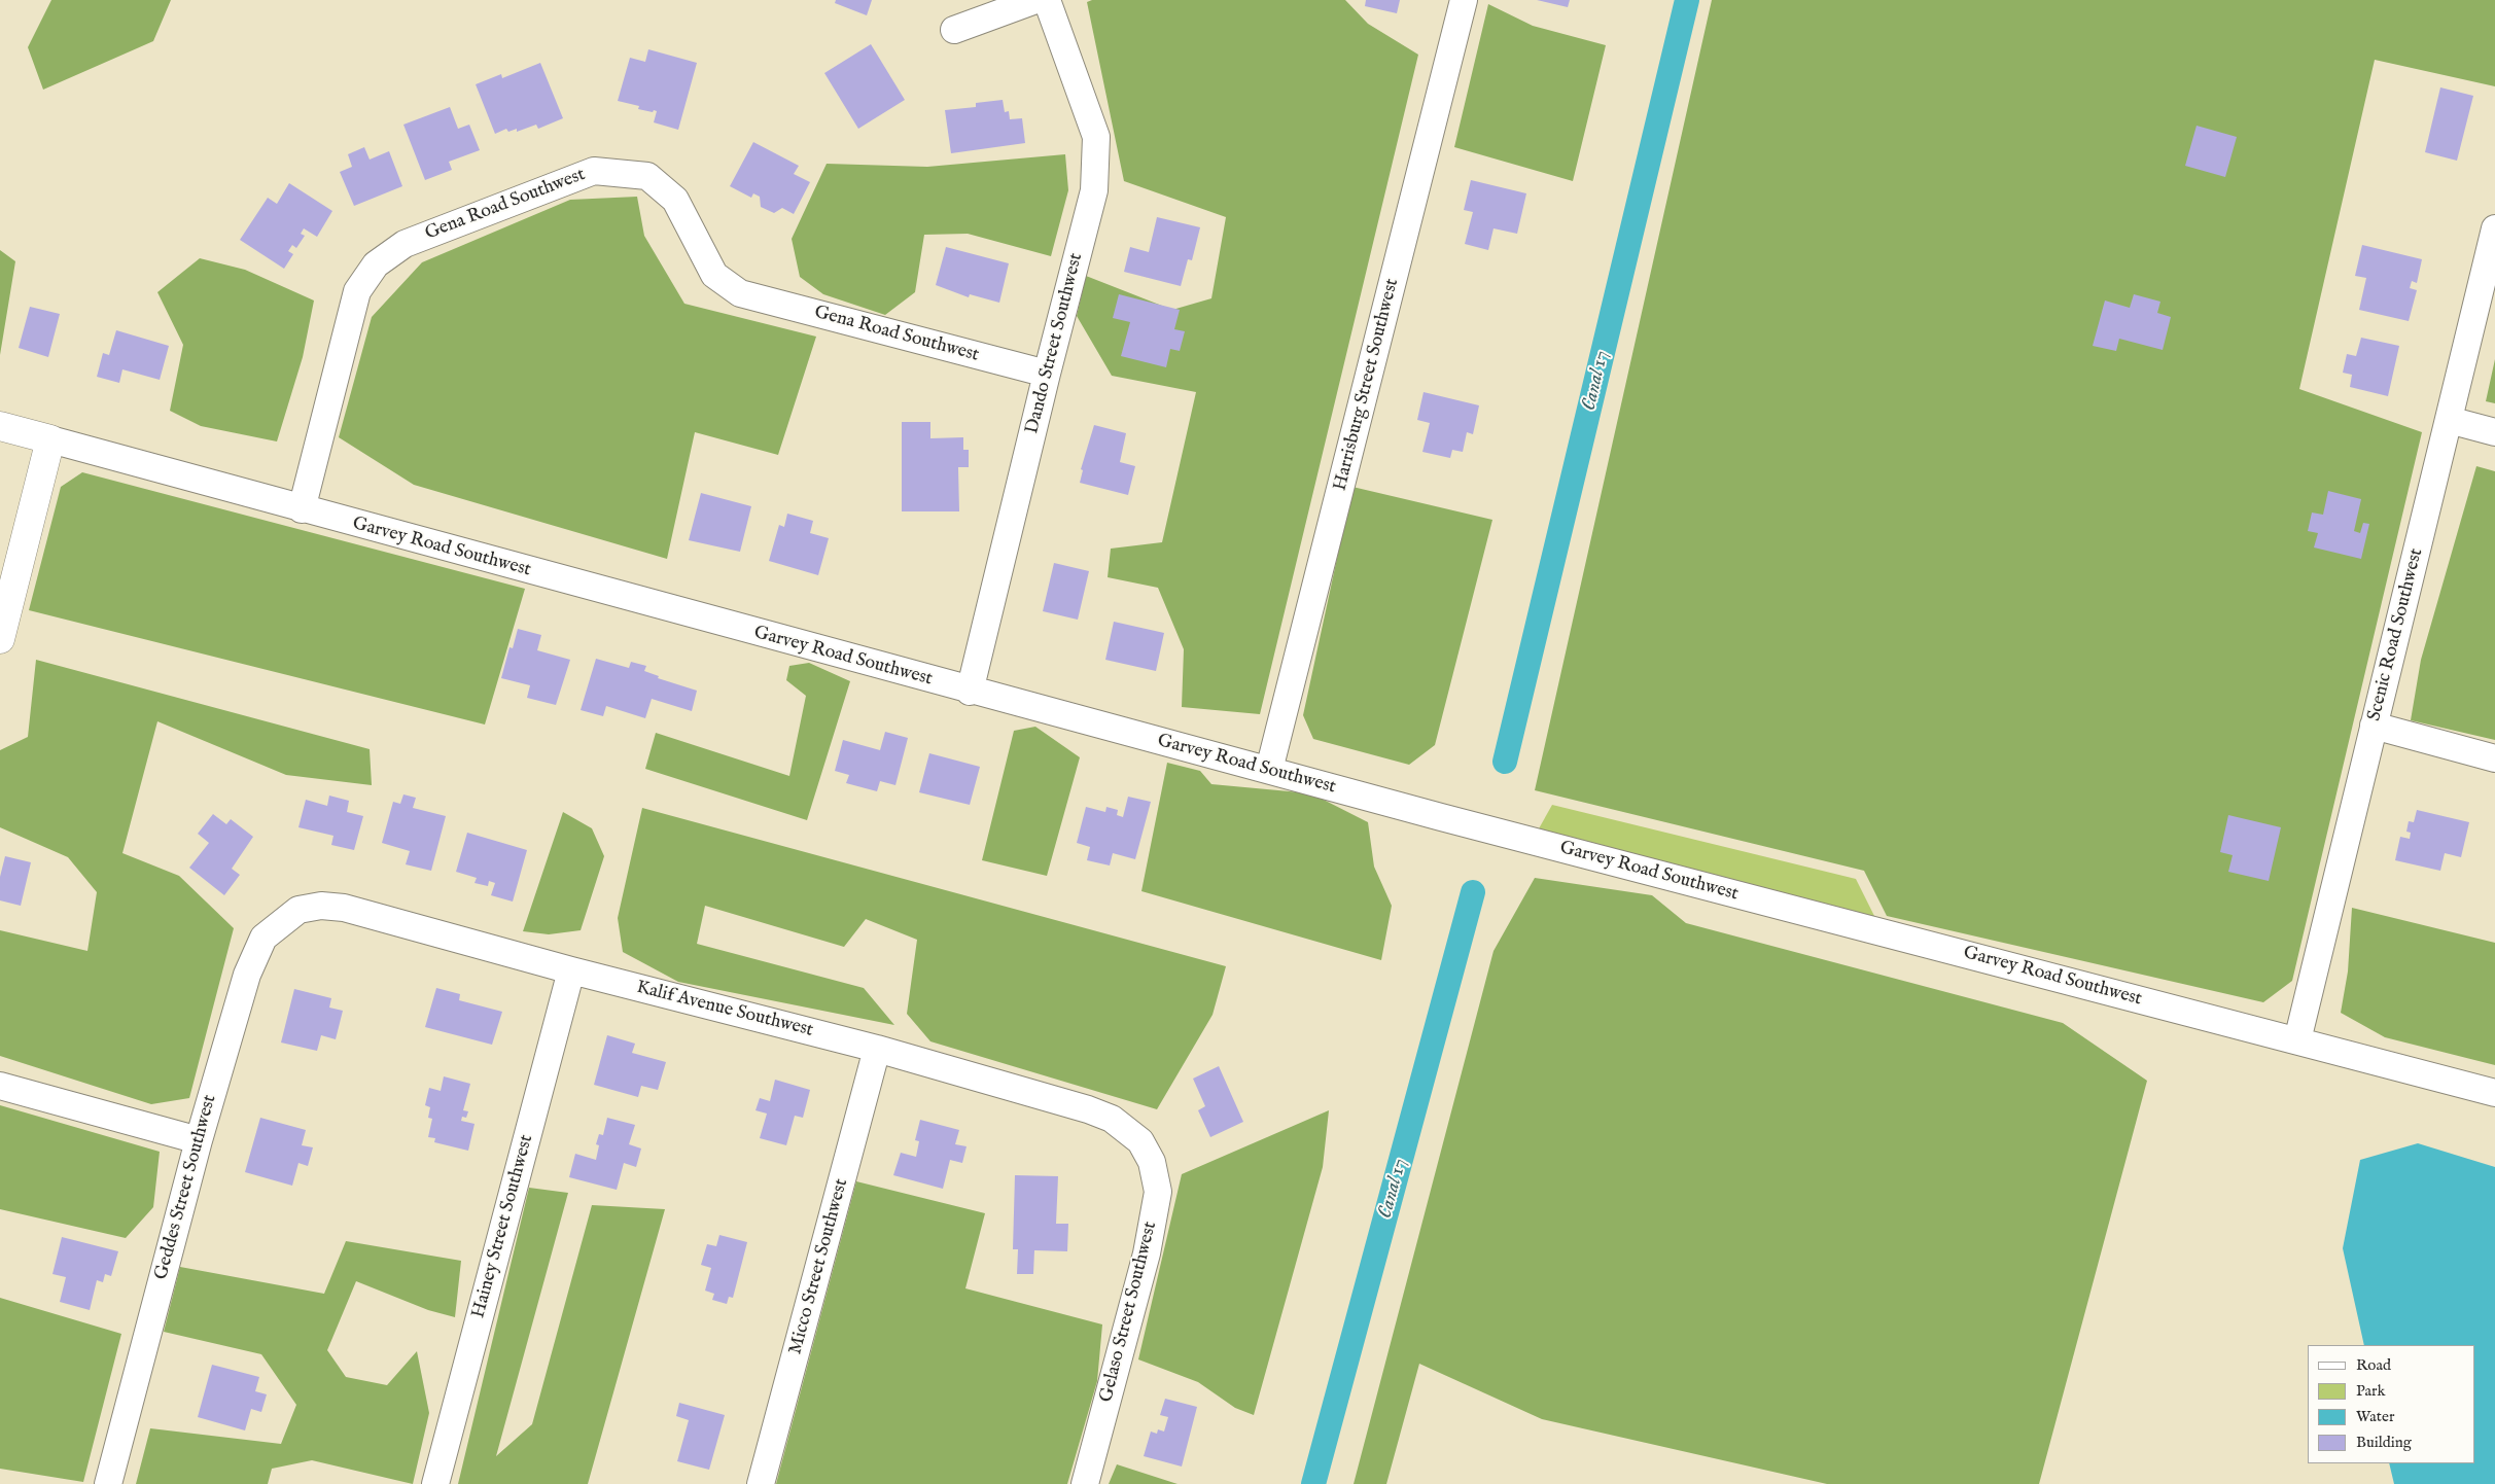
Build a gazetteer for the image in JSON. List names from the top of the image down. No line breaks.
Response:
{"streets":{"street":["Gena Road Southwest","Dando Street Southwest","Harrisburg Street Southwest","Garvey Road Southwest","Scenic Road Southwest","Kalif Avenue Southwest","Geddes Street Southwest","Hainey Street Southwest","Micco Street Southwest","Gelaso Street Southwest"]},"crossings":[["Gena Road Southwest","Dando Street Southwest"],["Gena Road Southwest","Garvey Road Southwest"],["Dando Street Southwest","Garvey Road Southwest"],["Harrisburg Street Southwest","Garvey Road Southwest"],["Garvey Road Southwest","Scenic Road Southwest"],["Kalif Avenue Southwest","Geddes Street Southwest"],["Kalif Avenue Southwest","Hainey Street Southwest"],["Kalif Avenue Southwest","Micco Street Southwest"],["Kalif Avenue Southwest","Gelaso Street Southwest"]],"water":["Canal 17"],"legend":["Road","Park","Water","Building"]}
